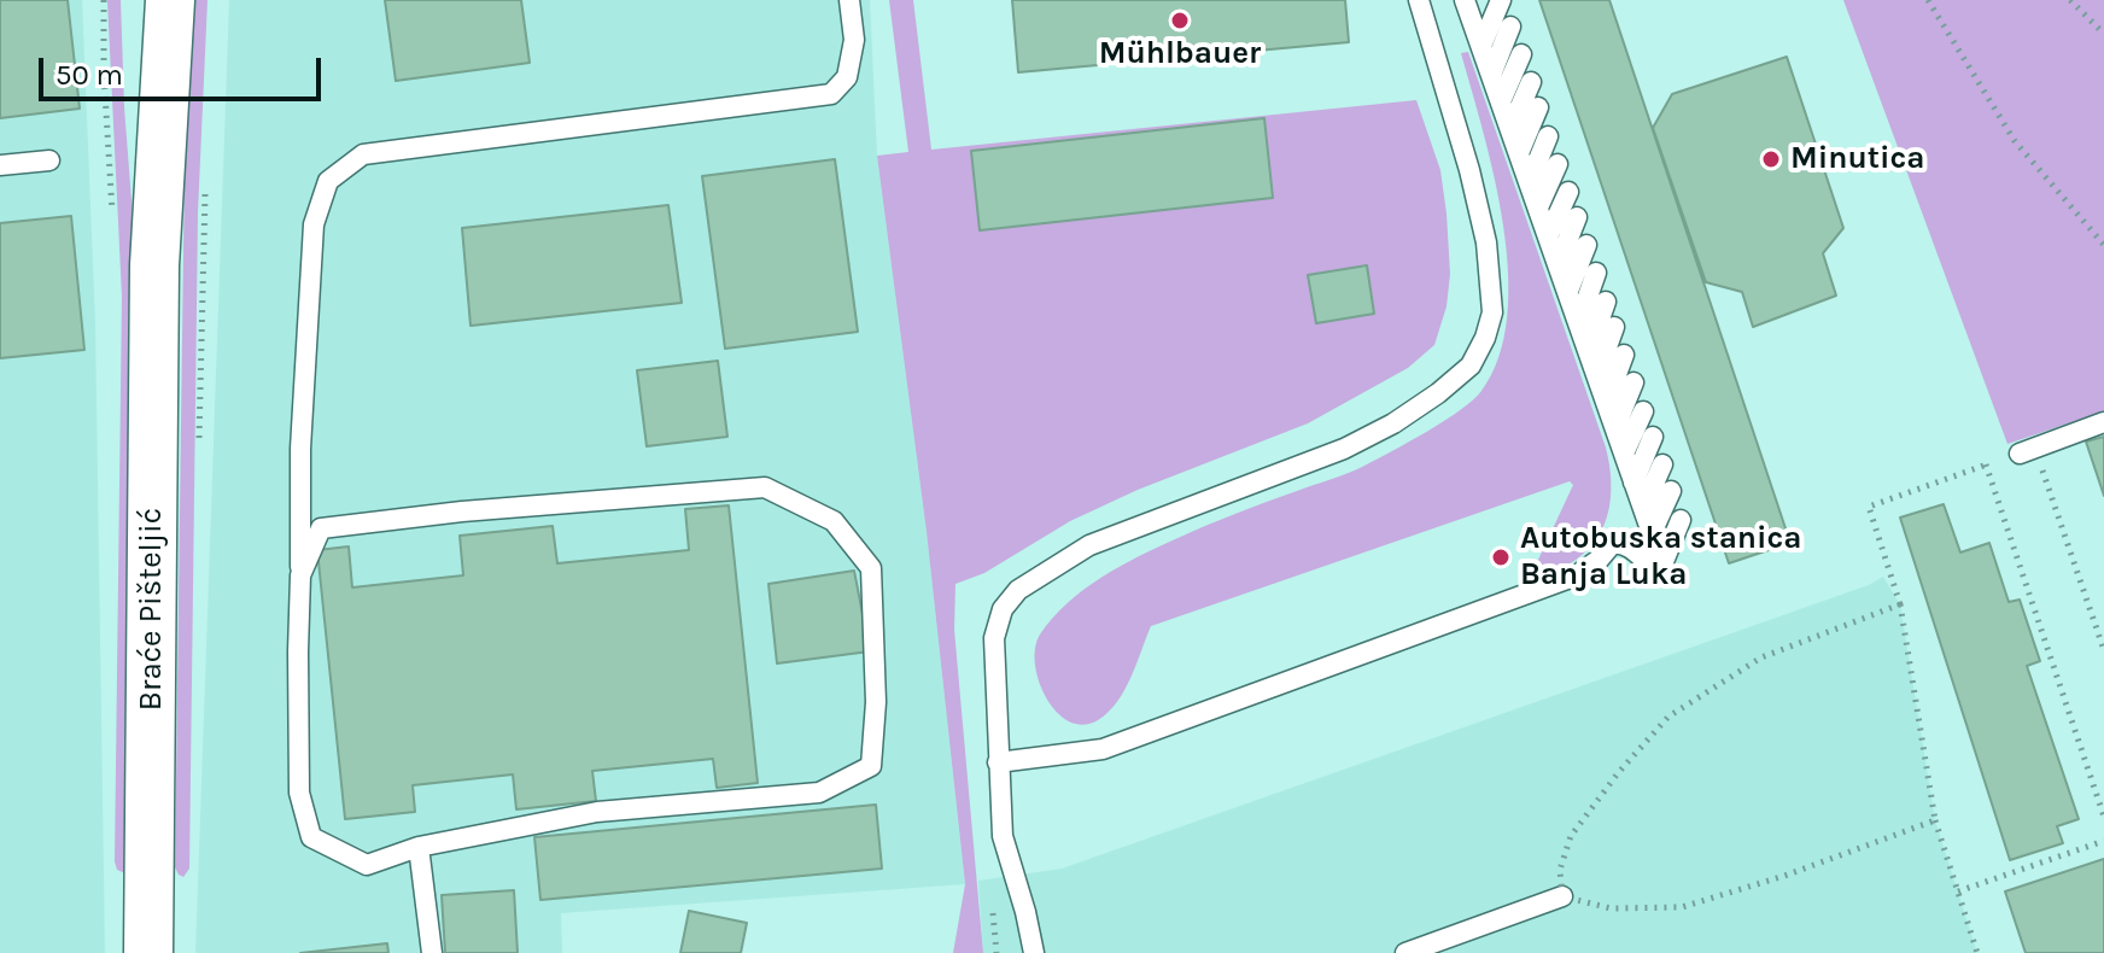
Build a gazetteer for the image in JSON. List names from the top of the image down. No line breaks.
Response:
{"streets":{"street":["Braće Pišteljić"]},"places":["Mühlbauer","Minutica","Autobuska stanica Banja Luka"],"scale_bar":"50 m"}
